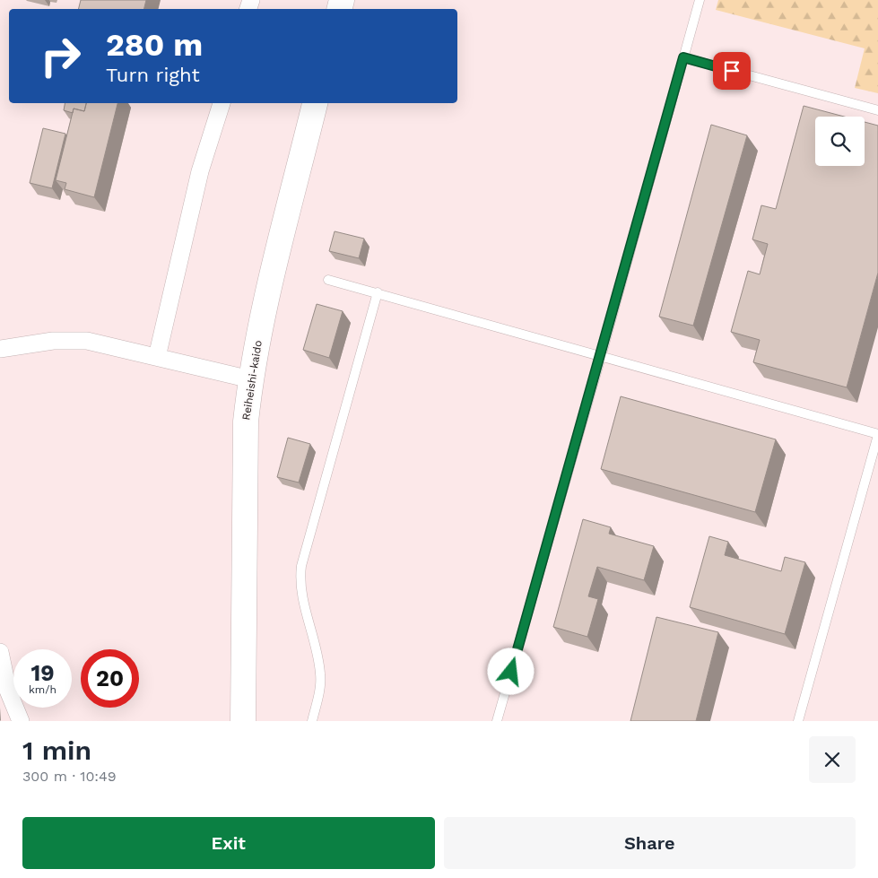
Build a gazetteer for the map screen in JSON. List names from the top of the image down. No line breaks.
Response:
{"streets":{"main road":["Reiheishi-kaido"]},"page":{"turn":["280 m","Turn right"],"speed":"19 km/h","limit":"20","heading":["1 min","300 m · 10:49"],"buttons":["Exit","Share"]}}
